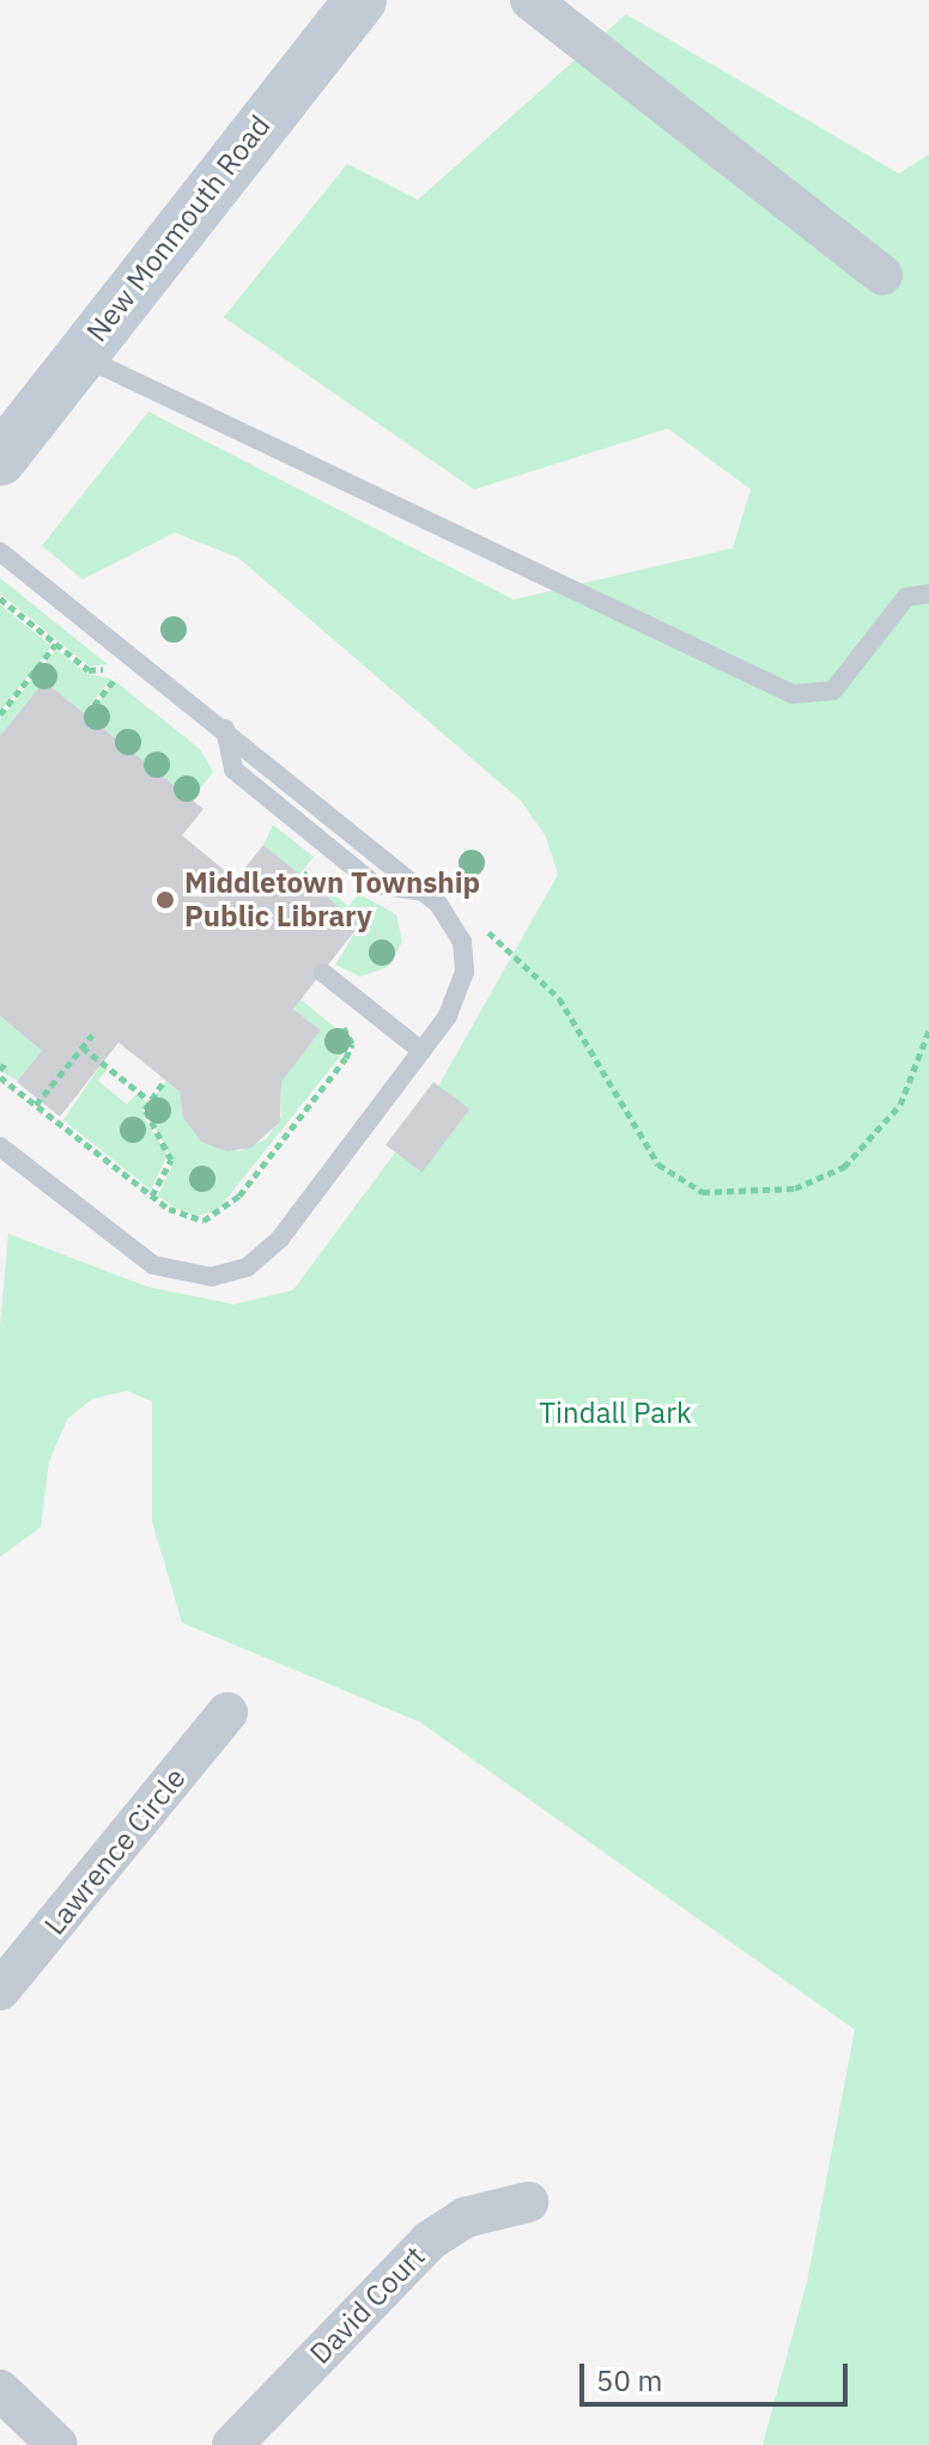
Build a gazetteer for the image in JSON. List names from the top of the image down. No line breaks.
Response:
{"streets":{"main road":["New Monmouth Road"],"street":["Lawrence Circle","David Court"]},"parks":["Tindall Park"],"places":["Middletown Township Public Library"],"scale_bar":"50 m"}
